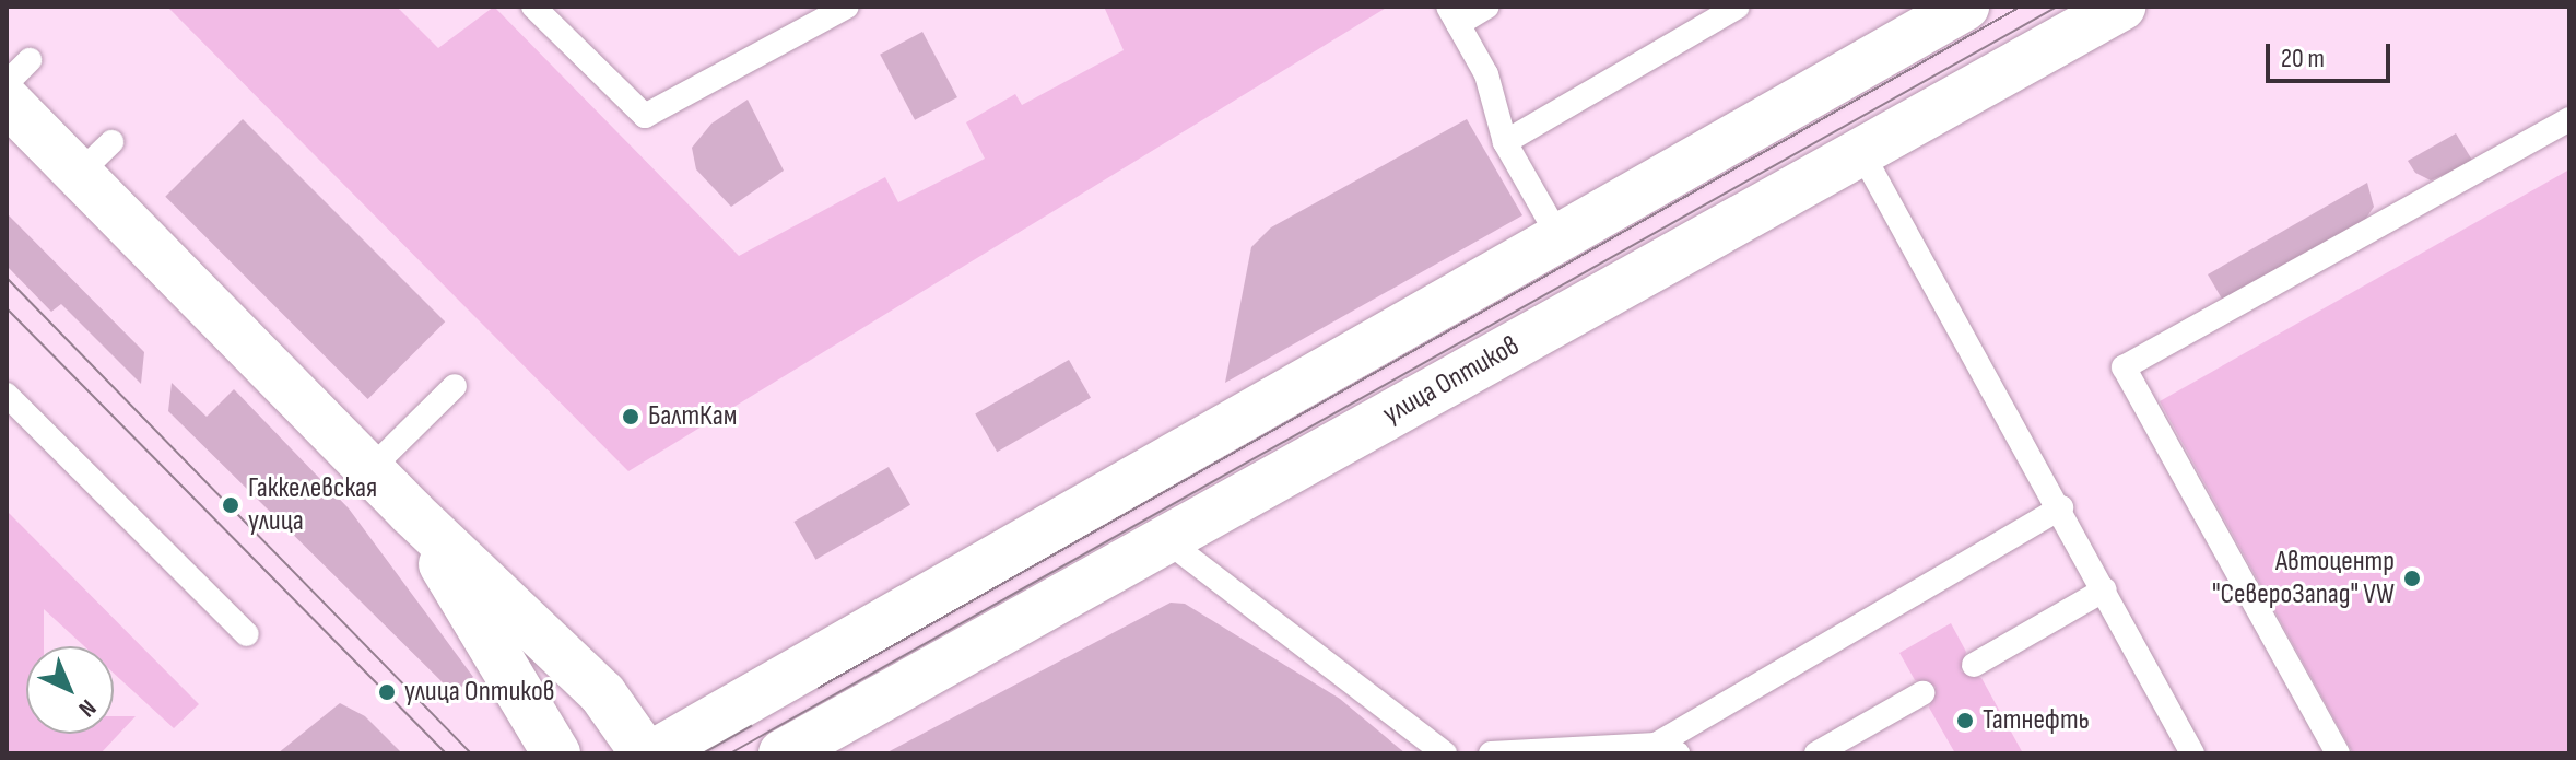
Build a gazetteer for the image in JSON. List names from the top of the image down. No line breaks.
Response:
{"streets":{"main road":["улица Оптиков"]},"places":["БалтКам","Гаккелевская улица","Автоцентр \"СевероЗапад\" VW","улица Оптиков","Татнефть"],"scale_bar":"20 m","north":"bottom right"}
